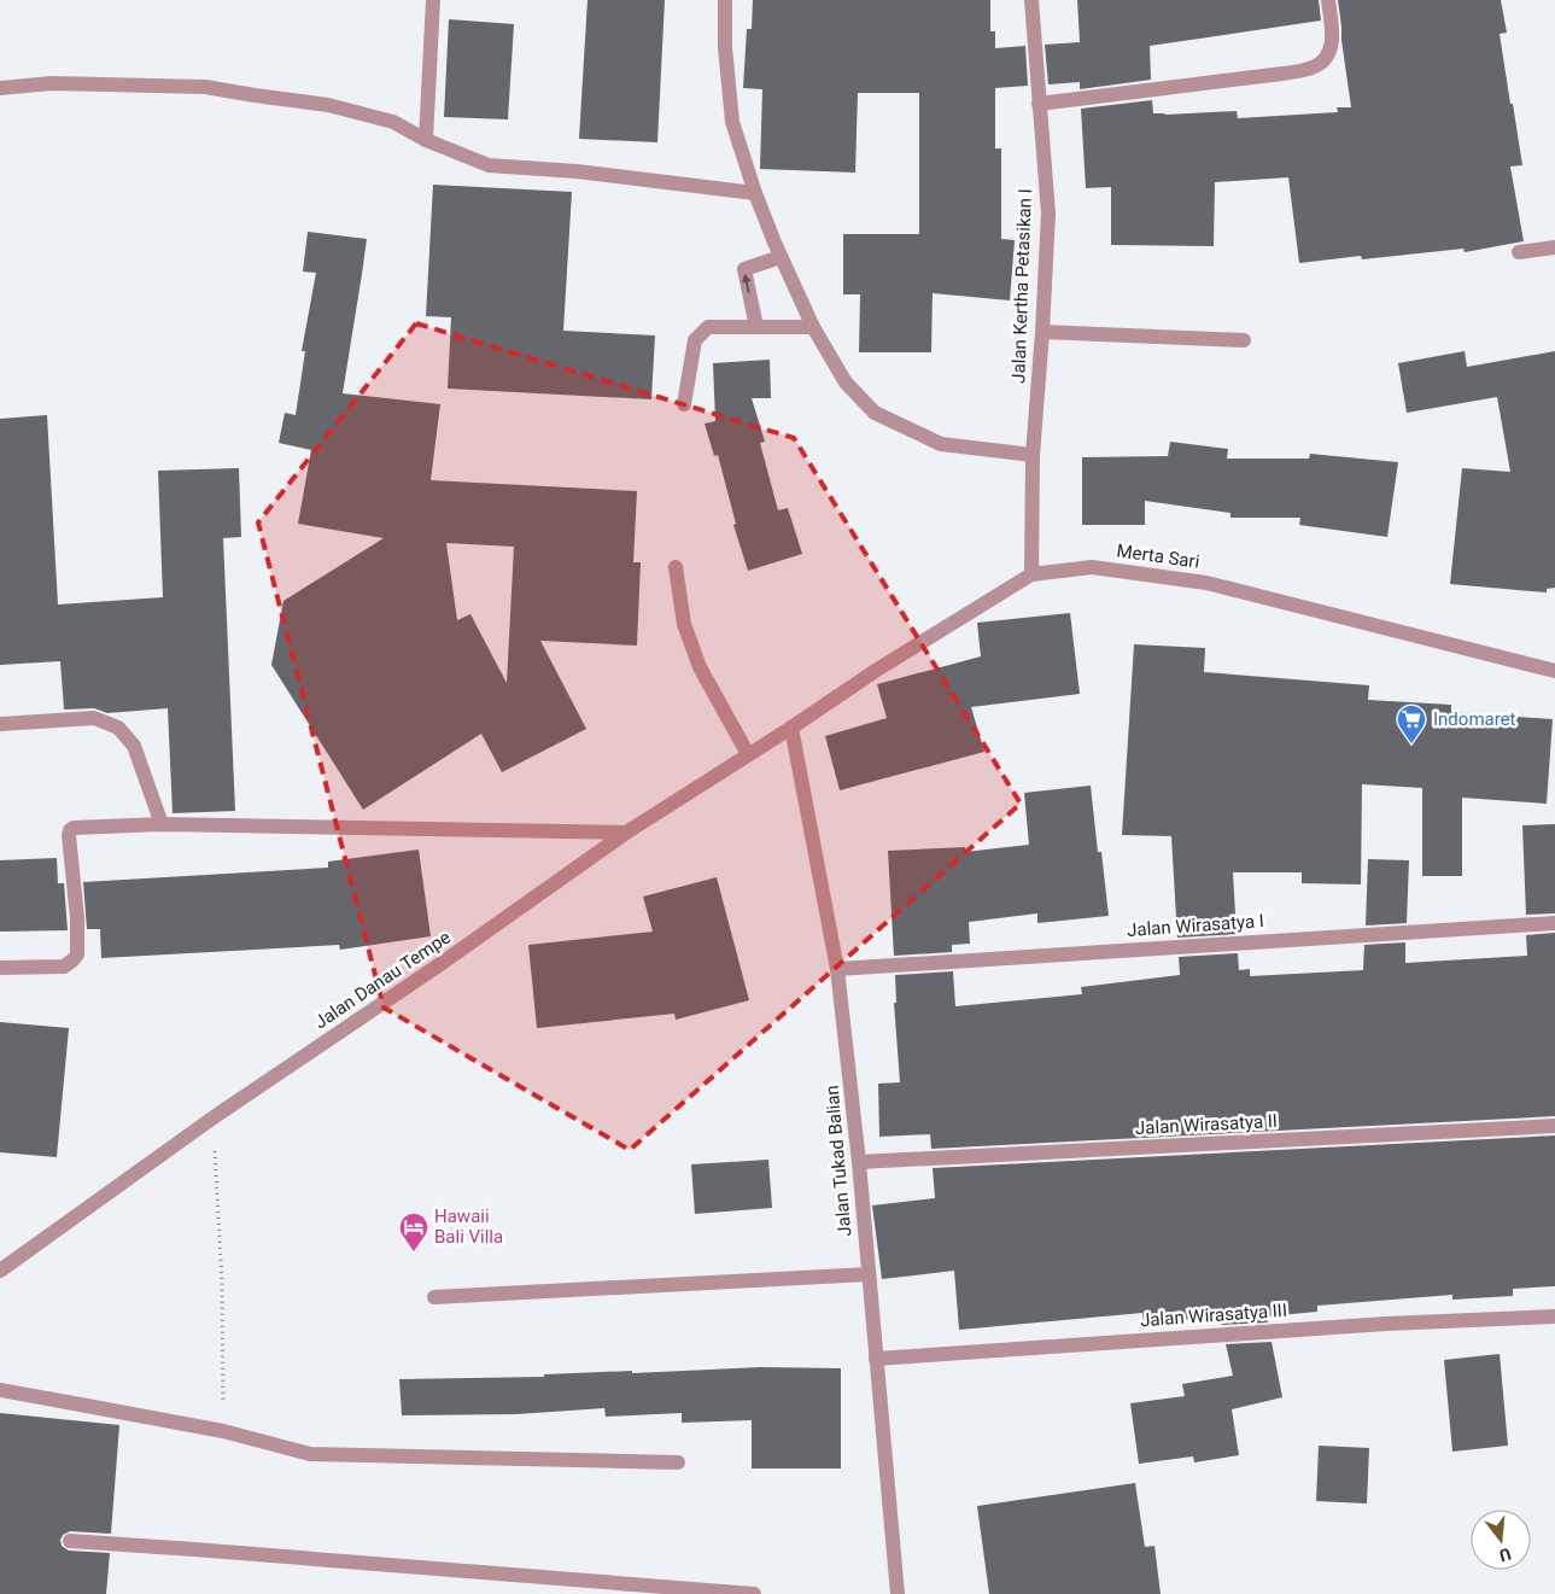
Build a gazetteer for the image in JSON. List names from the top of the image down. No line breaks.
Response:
{"streets":{"street":["Jalan Kertha Petasikan I","Merta Sari","Jalan Wirasatya I","Jalan Danau Tempe","Jalan Wirasatya II","Jalan Tukad Balian","Jalan Wirasatya III"]},"crossings":[["Jalan Kertha Petasikan I","Merta Sari"],["Merta Sari","Jalan Danau Tempe"],["Merta Sari","Jalan Tukad Balian"],["Jalan Wirasatya I","Jalan Tukad Balian"],["Jalan Danau Tempe","Jalan Tukad Balian"],["Jalan Wirasatya II","Jalan Tukad Balian"],["Jalan Tukad Balian","Jalan Wirasatya III"]],"places":{"supermarket":["Indomaret"],"hotel":["Hawaii Bali Villa"]},"north":"bottom"}
